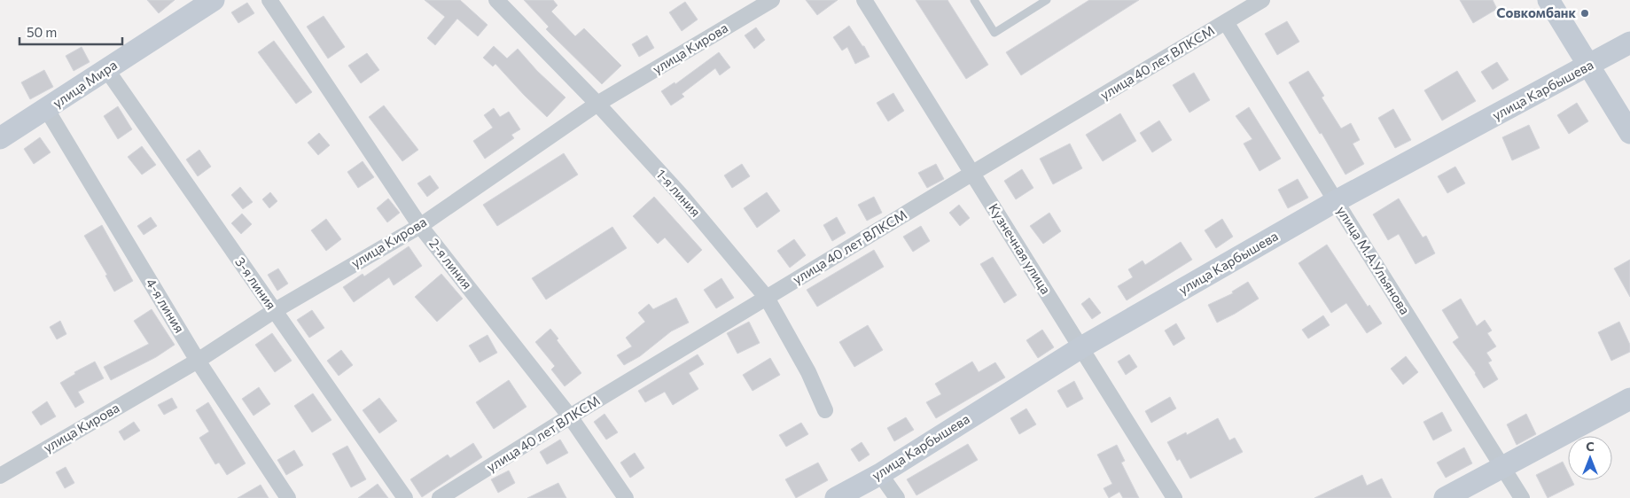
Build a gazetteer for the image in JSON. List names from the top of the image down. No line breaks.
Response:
{"streets":{"street":["улица Кирова","улица 40 лет ВЛКСМ","улица Мира","улица Карбышева","1-я линия","Кузнечная улица","улица М.А.Ульянова","2-я линия","3-я линия","4-я линия"]},"crossings":[["улица Кирова","1-я линия"],["улица Кирова","2-я линия"],["улица Кирова","3-я линия"],["улица Кирова","4-я линия"],["улица 40 лет ВЛКСМ","1-я линия"],["улица 40 лет ВЛКСМ","Кузнечная улица"],["улица 40 лет ВЛКСМ","улица М.А.Ульянова"],["улица 40 лет ВЛКСМ","2-я линия"],["улица Мира","3-я линия"],["улица Мира","4-я линия"],["улица Карбышева","Кузнечная улица"],["улица Карбышева","улица М.А.Ульянова"]],"places":["Совкомбанк"],"scale_bar":"50 m","north":"top"}
